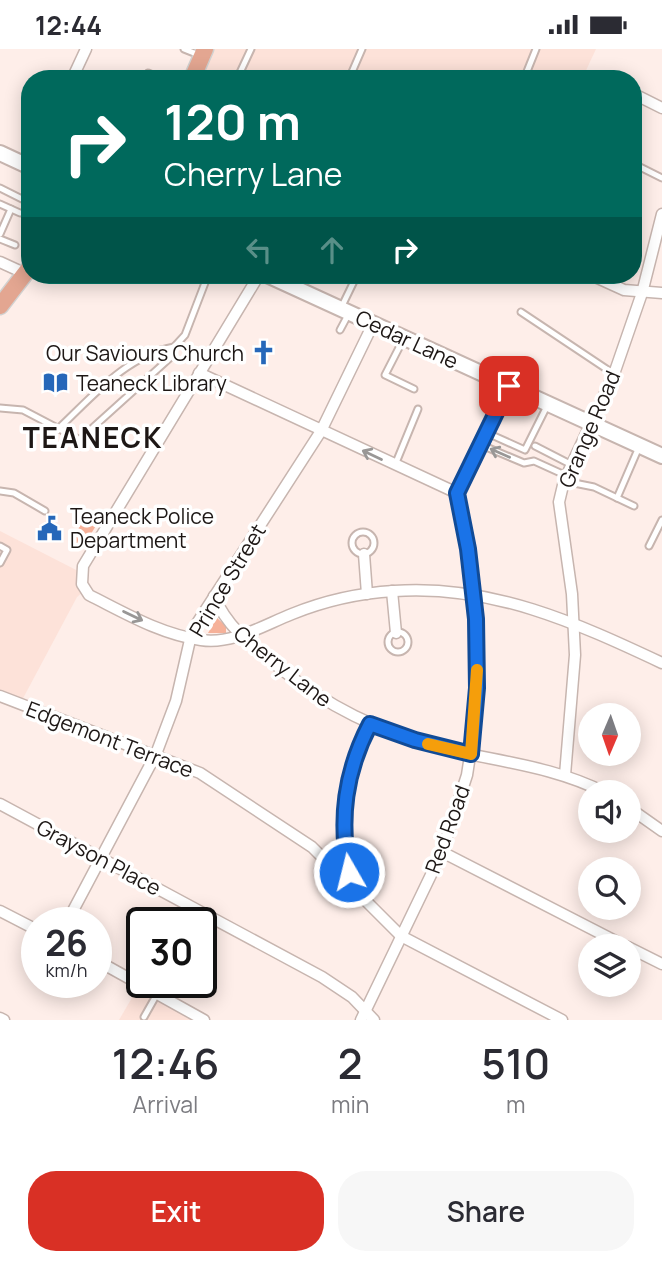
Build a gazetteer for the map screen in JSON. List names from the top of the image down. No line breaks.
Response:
{"streets":{"main road":["Cedar Lane"],"street":["Grange Road","Prince Street","Cherry Lane","Edgemont Terrace","Red Road","Grayson Place"]},"crossings":[["Cedar Lane","Grange Road"],["Cedar Lane","Prince Street"],["Grange Road","Cherry Lane"],["Prince Street","Cherry Lane"],["Prince Street","Edgemont Terrace"],["Prince Street","Grayson Place"],["Cherry Lane","Red Road"],["Edgemont Terrace","Red Road"],["Red Road","Grayson Place"]],"districts":["TEANECK"],"places":{"church":["Our Saviours Church"],"library":["Teaneck Library"],"public building":["Teaneck Police Department"]},"north":"bottom","page":{"status":"12:44","turn":["120 m","Cherry Lane"],"speed":"26 km/h","limit":"30","eta":["12:46","Arrival","2","min","510","m"],"buttons":["Exit","Share"]}}
